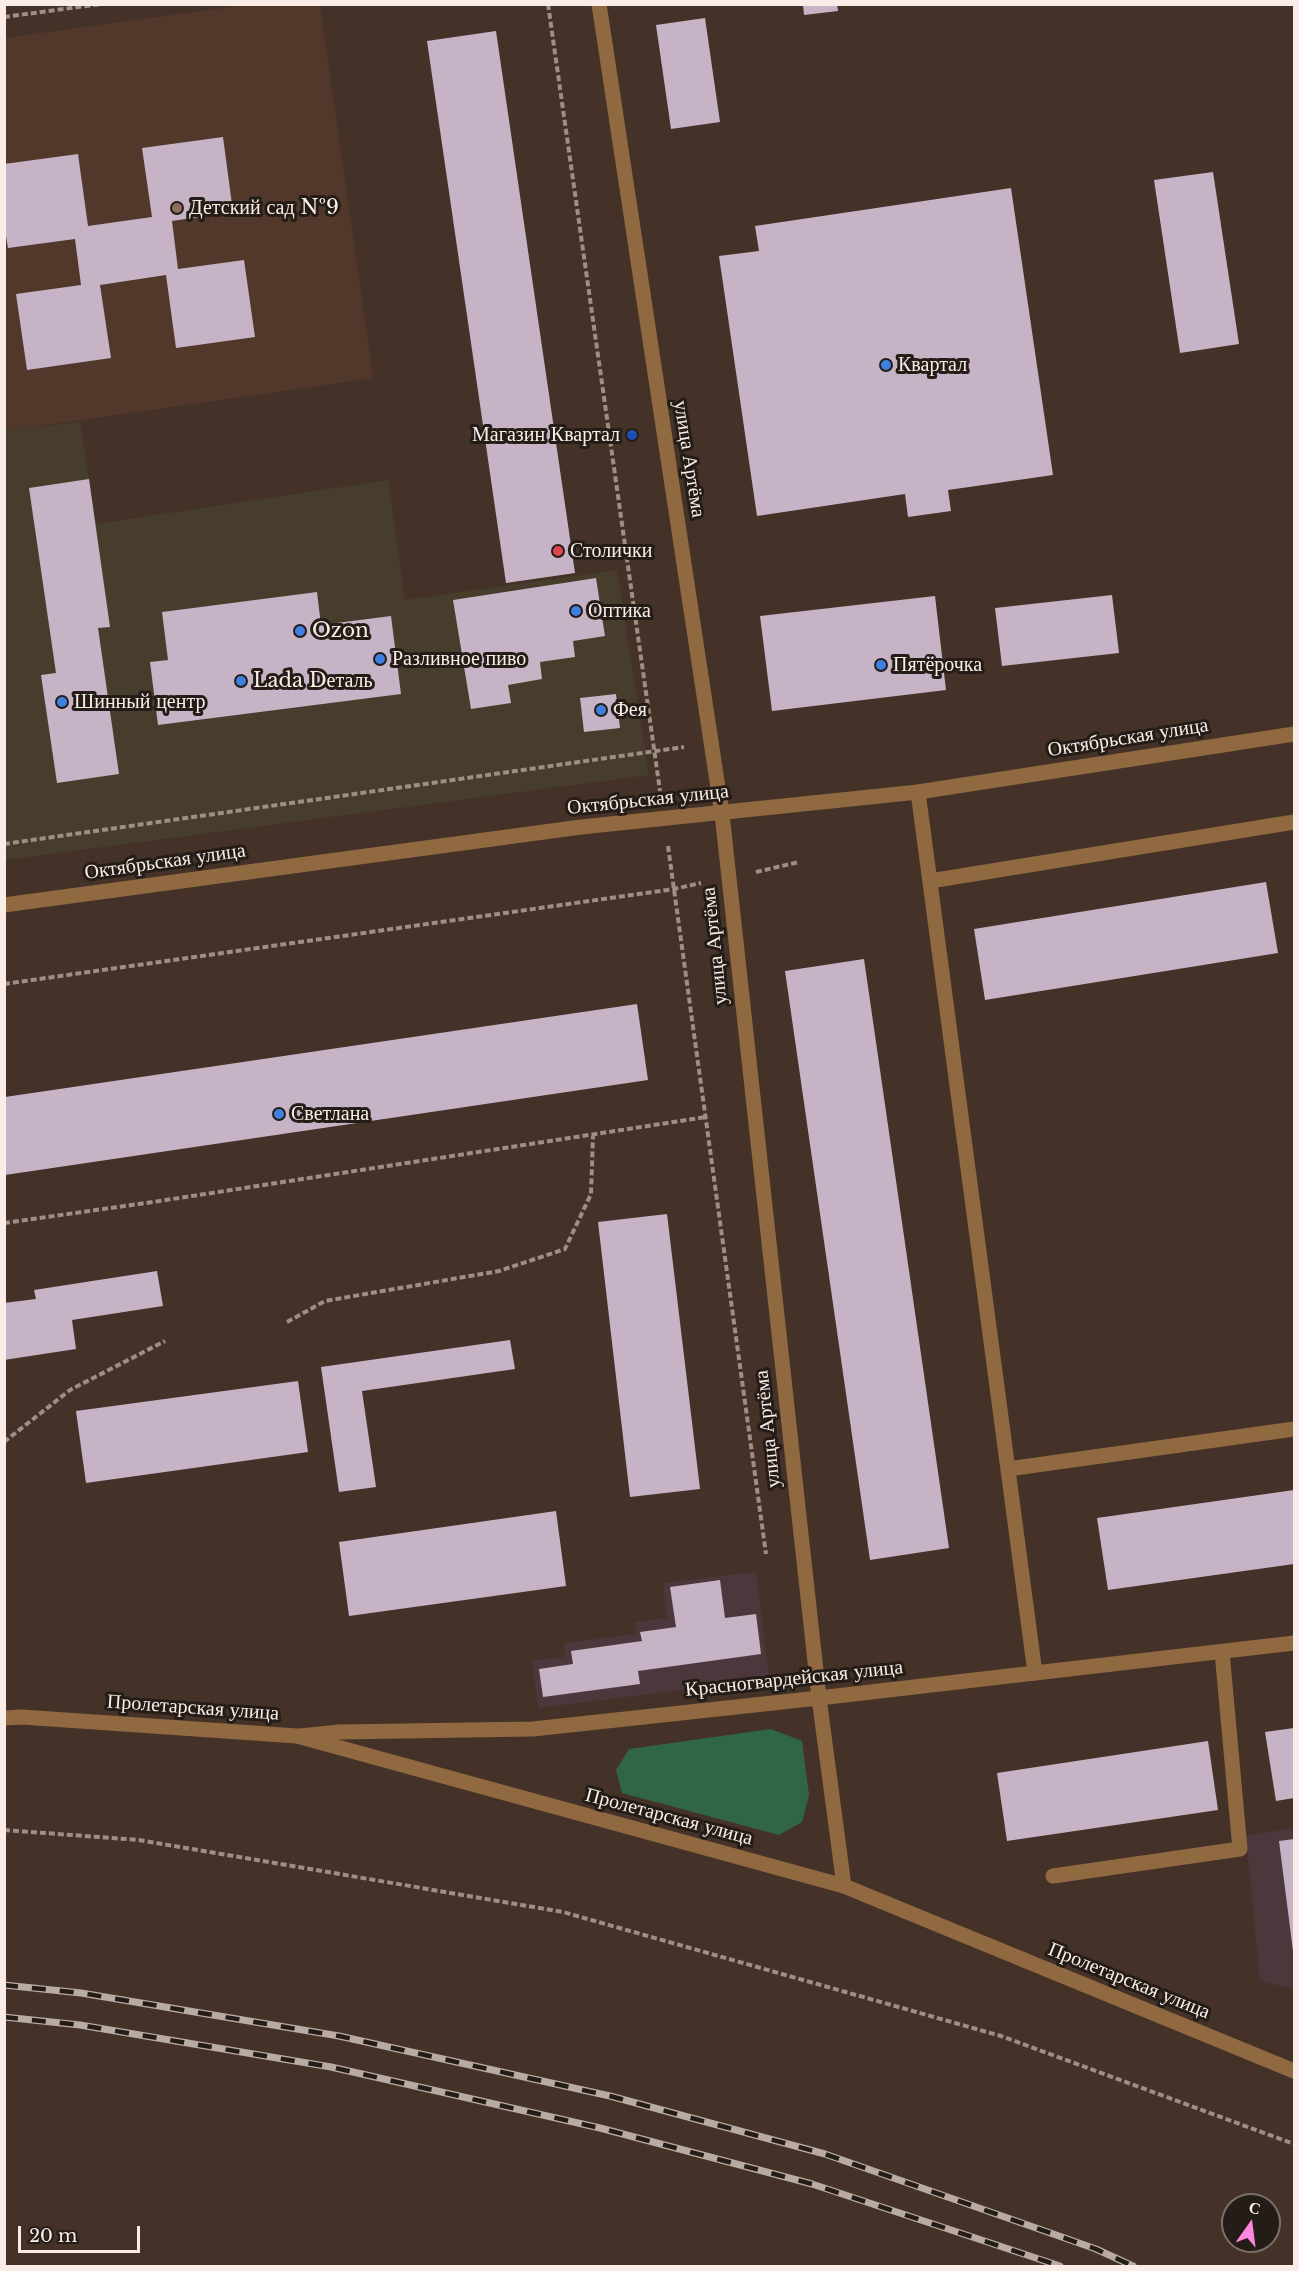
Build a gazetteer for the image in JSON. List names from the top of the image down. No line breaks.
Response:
{"streets":{"street":["улица Артёма","Октябрьская улица","Красногвардейская улица","Пролетарская улица"]},"crossings":[["улица Артёма","Октябрьская улица"],["улица Артёма","Красногвардейская улица"],["улица Артёма","Пролетарская улица"],["Красногвардейская улица","Пролетарская улица"]],"places":["Детский сад №9","Квартал","Магазин Квартал","Столички","Оптика","Ozon","Разливное пиво","Пятёрочка","Lada Dеталь","Шинный центр","Фея","Светлана"],"scale_bar":"20 m","north":"top"}
